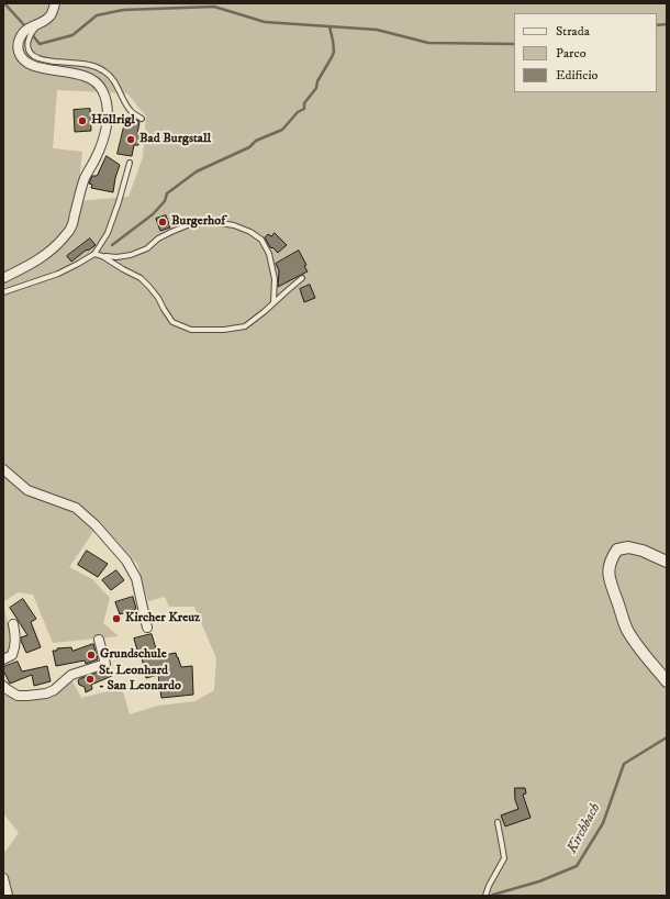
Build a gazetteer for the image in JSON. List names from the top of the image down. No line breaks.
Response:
{"water":["Kirchbach"],"places":["Höllrigl","Bad Burgstall","Burgerhof","Kircher Kreuz","Grundschule","St. Leonhard - San Leonardo"],"legend":["Strada","Parco","Edificio"]}
